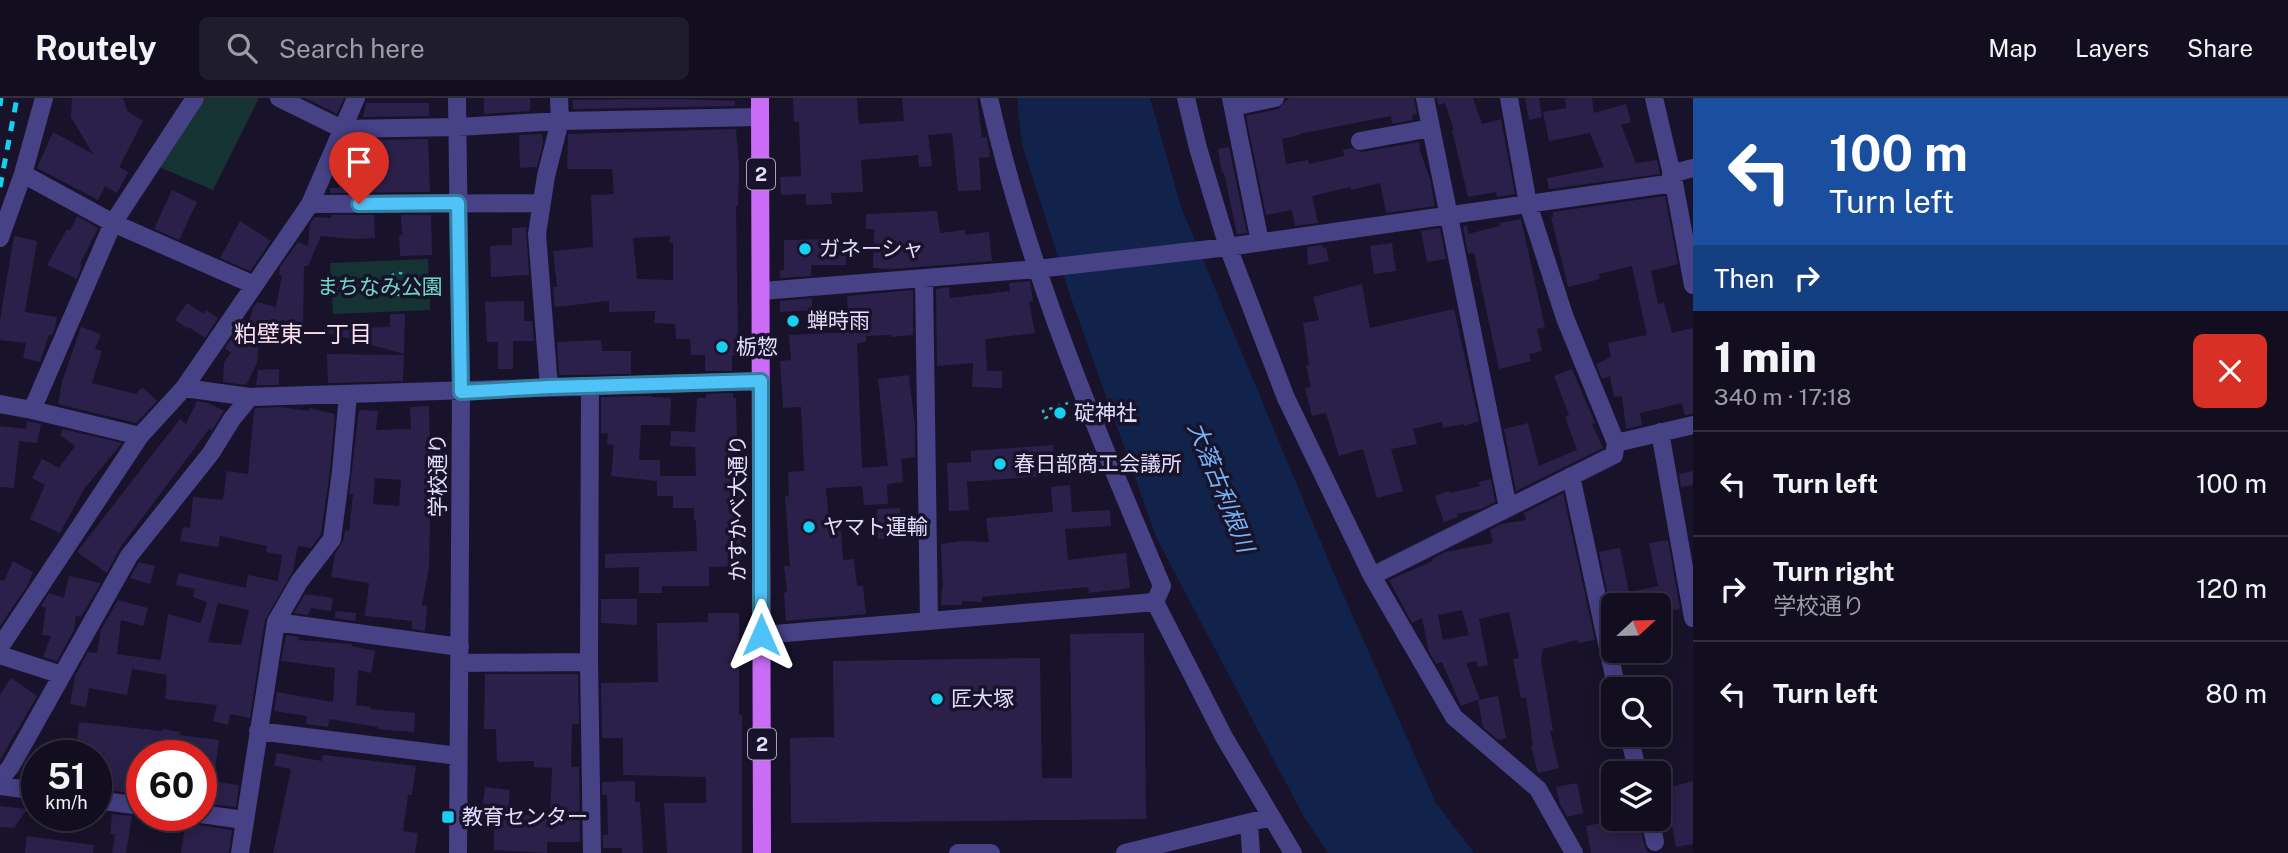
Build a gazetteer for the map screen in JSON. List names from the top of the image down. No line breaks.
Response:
{"streets":{"main road":["2","かすかべ大通り"],"street":["学校通り"]},"crossings":[["2","かすかべ大通り"]],"districts":["粕壁東一丁目"],"water":["大落古利根川"],"parks":["まちなみ公園"],"places":{"other":["ガネーシャ","蝉時雨","栃惣","碇神社","春日部商工会議所","ヤマト運輸","匠大塚"],"transit":["教育センター"]},"north":"right","page":{"header":"Routely","search":"Search here","nav":["Map","Layers","Share"],"turn":["100 m","Turn left"],"then":"Then","heading":["1 min","340 m · 17:18"],"list":[{"name":"Turn left","value":"100 m"},{"name":"Turn right","note":"学校通り","value":"120 m"},{"name":"Turn left","value":"80 m"}],"speed":"51 km/h","limit":"60"}}
